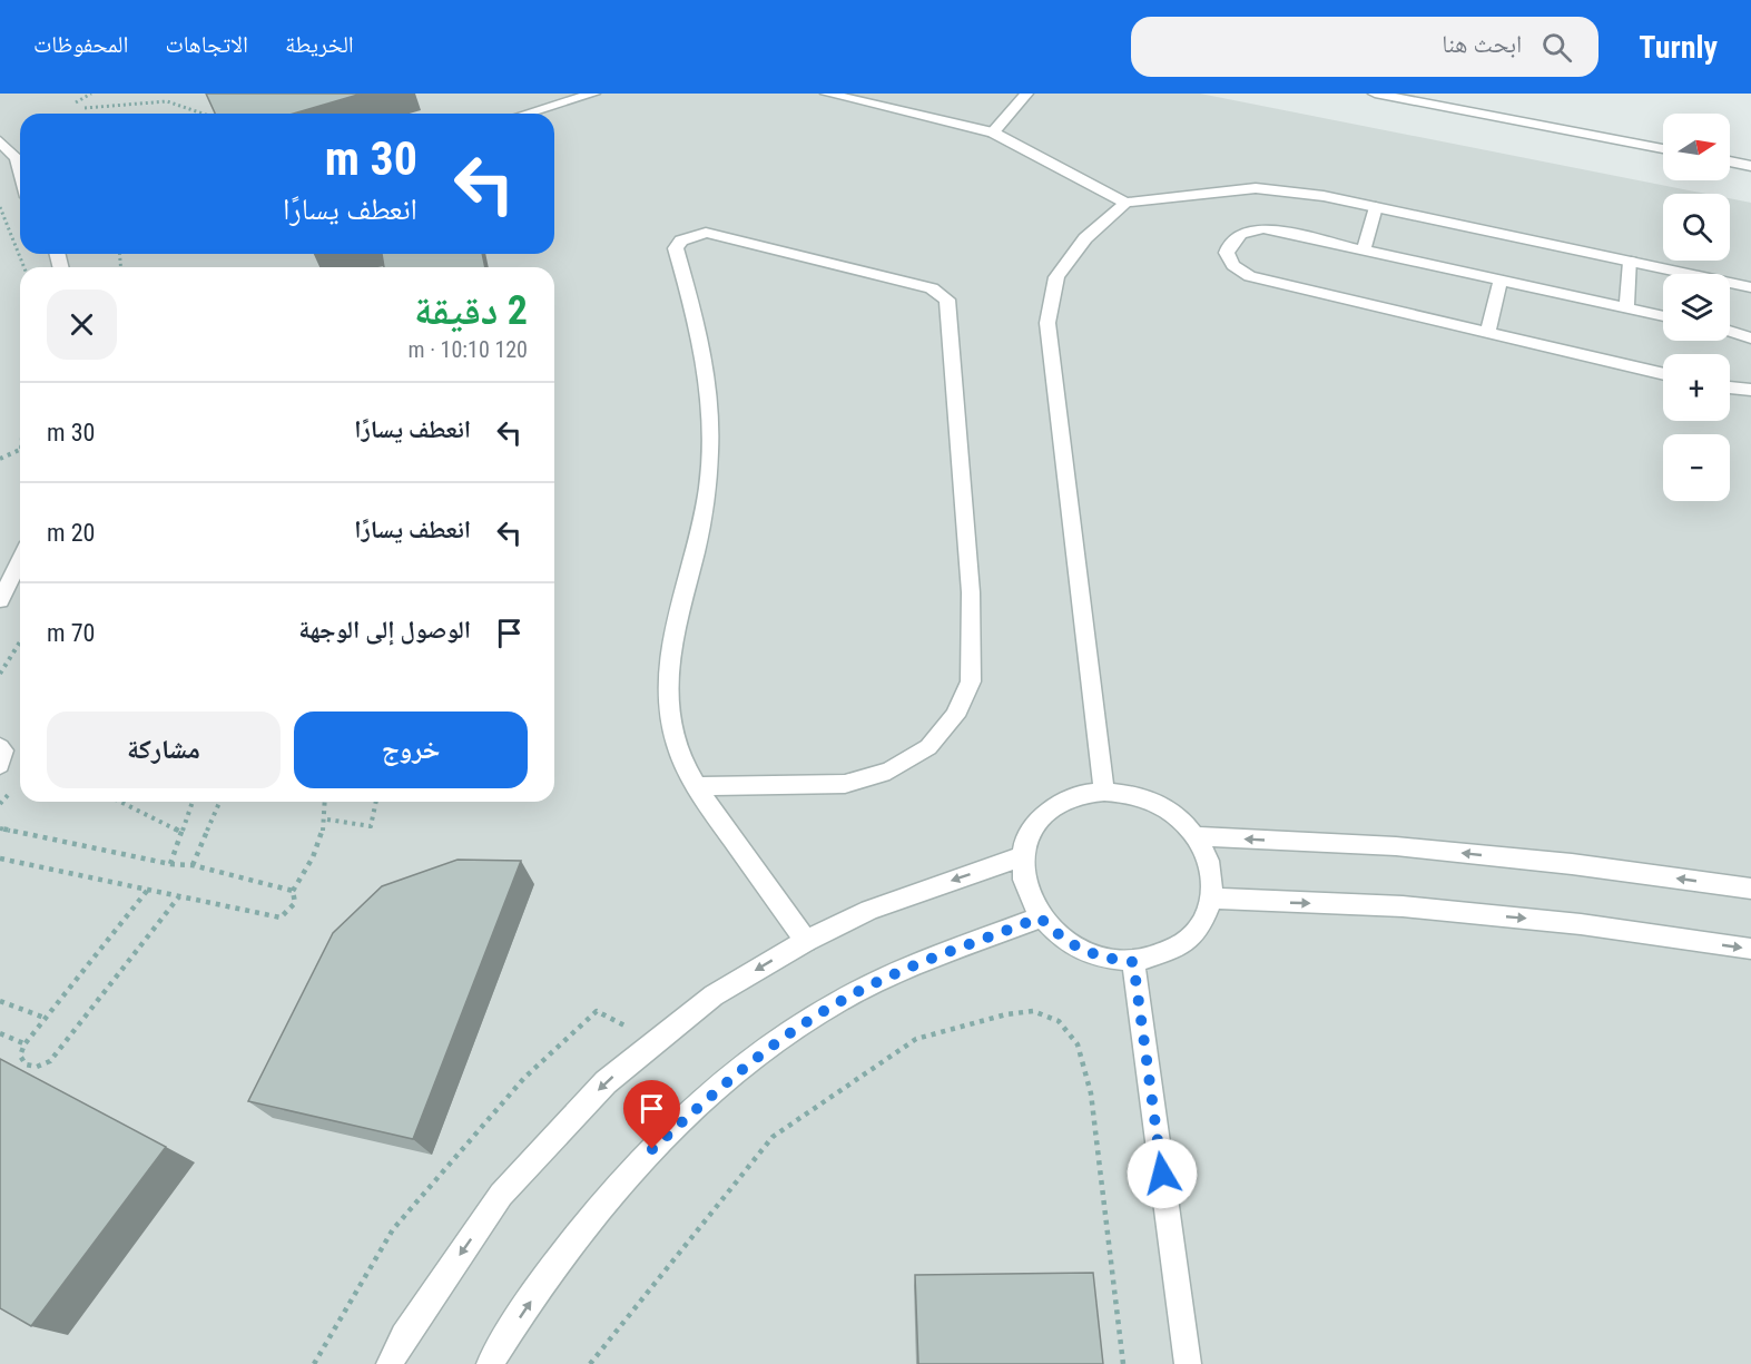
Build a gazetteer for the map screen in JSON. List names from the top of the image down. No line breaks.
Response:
{"north":"right","page":{"header":"Turnly","search":"ابحث هنا","nav":["الخريطة","الاتجاهات","المحفوظات"],"map_buttons":["+","−"],"turn":["30 m","انعطف يسارًا"],"heading":["2 دقيقة","120 m · 10:10"],"list":[{"name":"انعطف يسارًا","value":"30 m"},{"name":"انعطف يسارًا","value":"20 m"},{"name":"الوصول إلى الوجهة","value":"70 m"}],"buttons":["خروج","مشاركة"]}}
